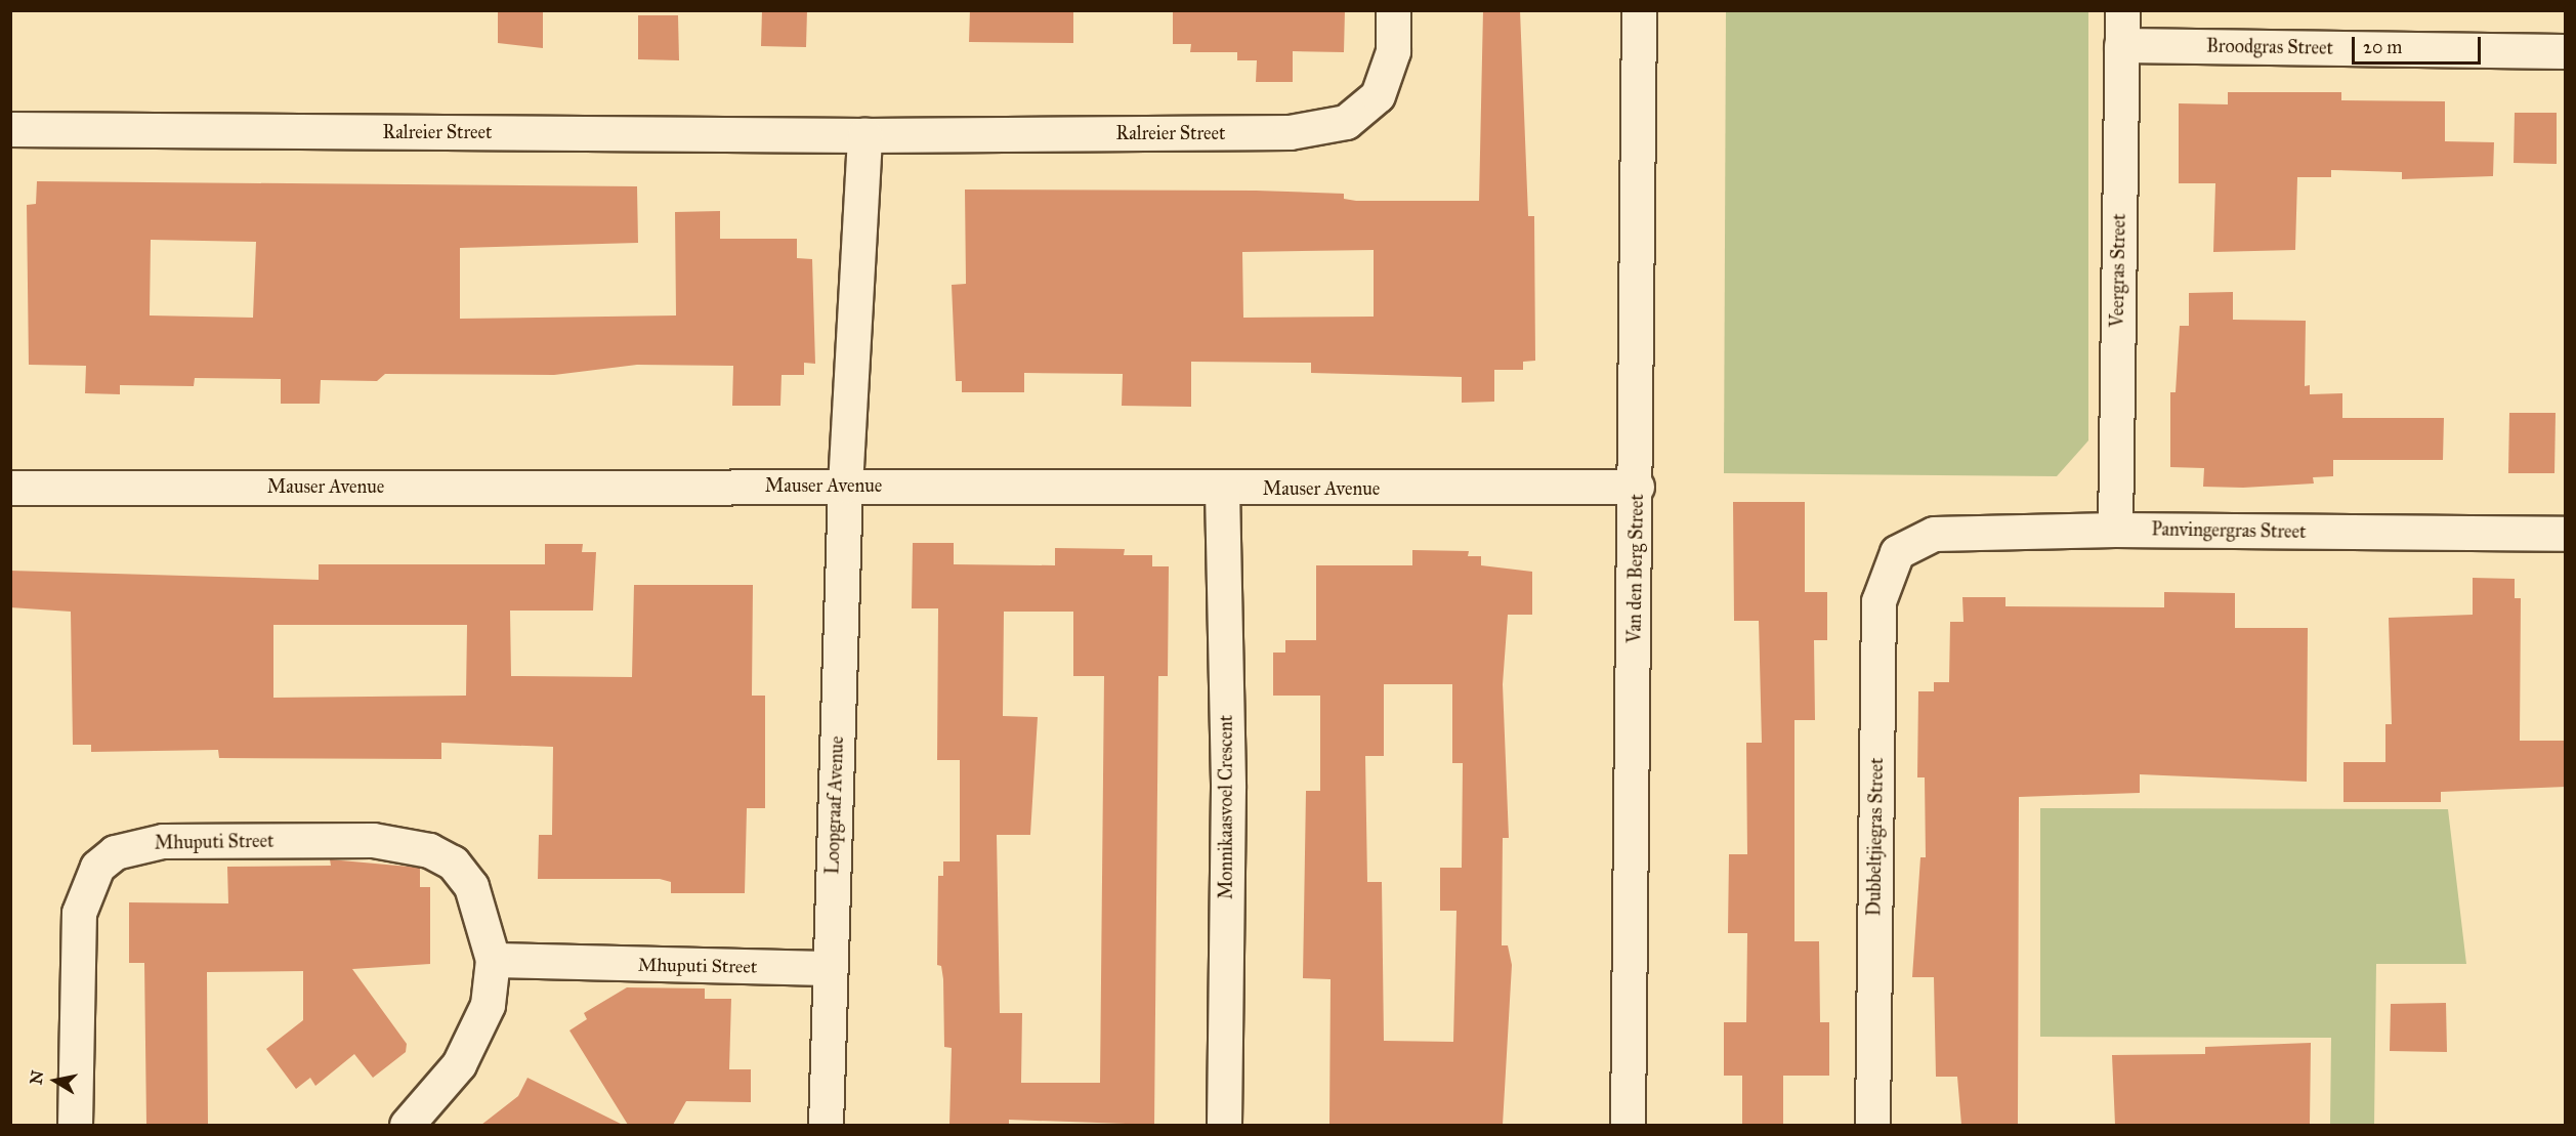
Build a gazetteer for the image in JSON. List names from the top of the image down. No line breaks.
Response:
{"streets":{"street":["Broodgras Street","Ralreier Street","Veergras Street","Mauser Avenue","Panvingergras Street","Van den Berg Street","Loopgraaf Avenue","Monnikaasvoel Crescent","Dubbeltjiegras Street","Mhuputi Street"]},"crossings":[["Broodgras Street","Veergras Street"],["Veergras Street","Panvingergras Street"],["Mauser Avenue","Van den Berg Street"],["Mauser Avenue","Loopgraaf Avenue"],["Mauser Avenue","Monnikaasvoel Crescent"],["Panvingergras Street","Dubbeltjiegras Street"],["Loopgraaf Avenue","Mhuputi Street"]],"scale_bar":"20 m","north":"left"}
